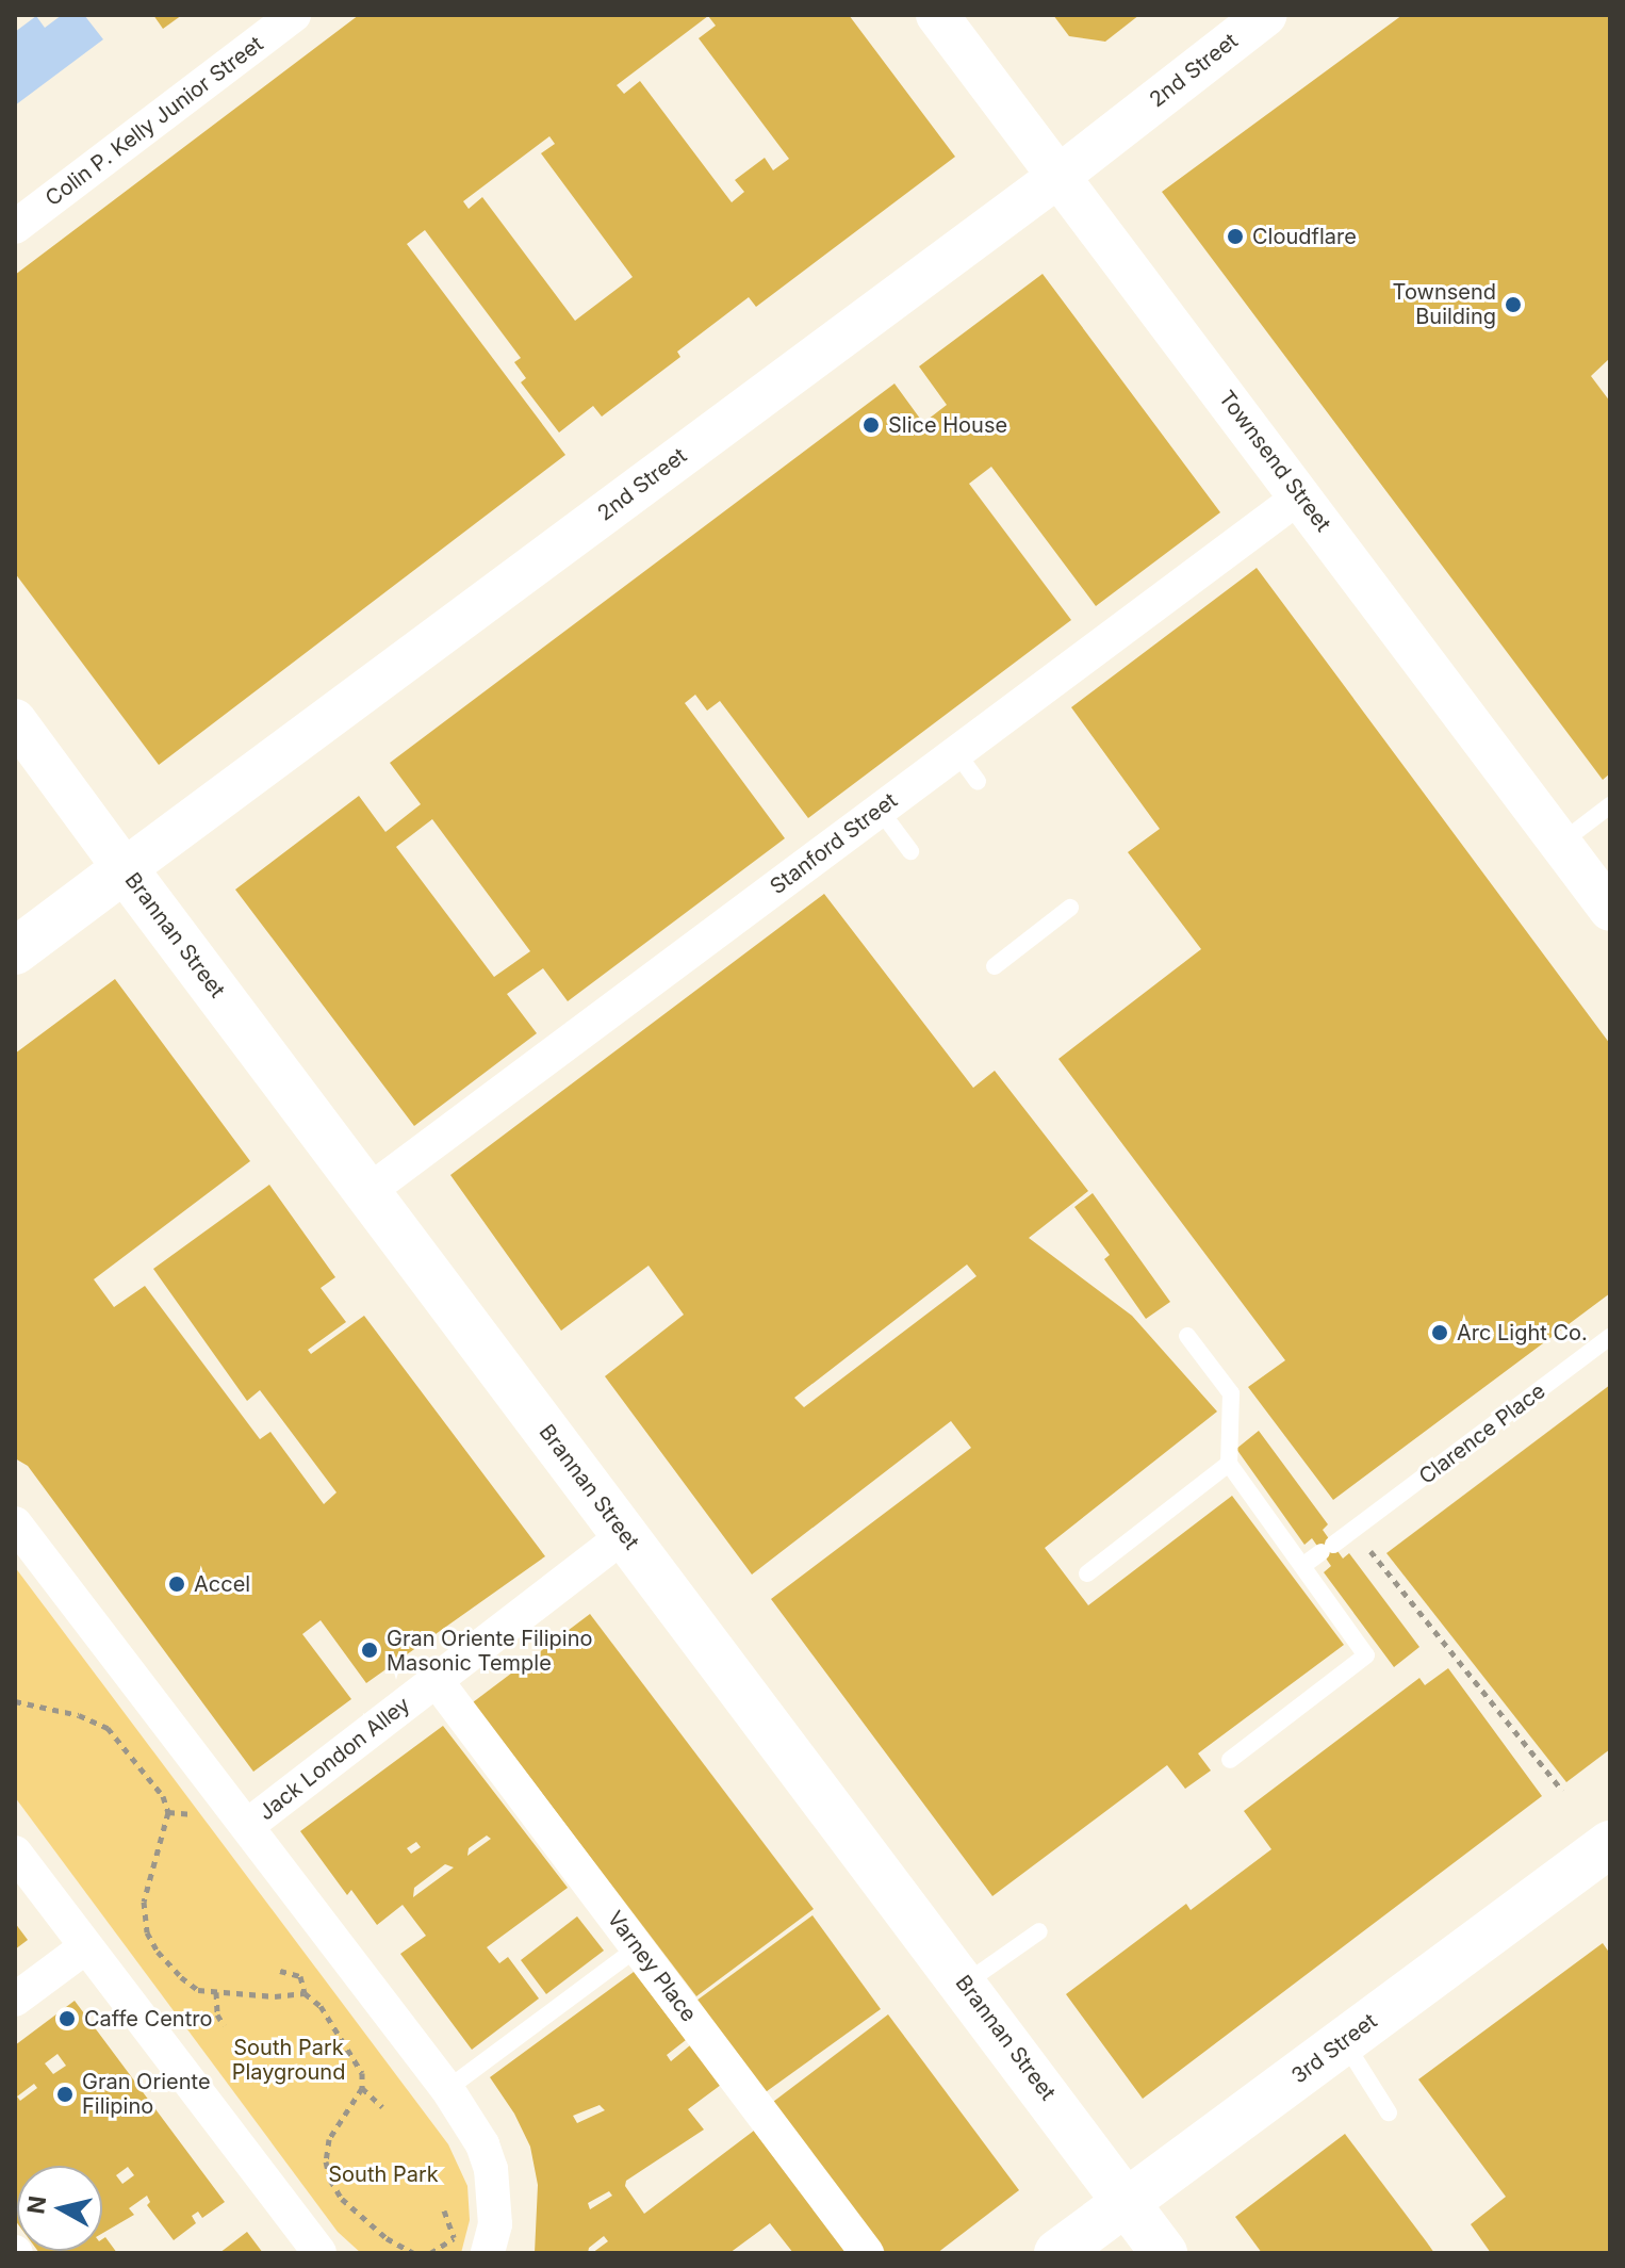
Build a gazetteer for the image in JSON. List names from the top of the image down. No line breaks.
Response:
{"streets":{"main road":["2nd Street","Brannan Street","3rd Street"],"street":["Colin P. Kelly Junior Street","Townsend Street","Stanford Street","Jack London Alley","Varney Place"],"lane":["Clarence Place"]},"crossings":[["2nd Street","Townsend Street"],["2nd Street","Brannan Street"],["Townsend Street","Stanford Street"],["Stanford Street","Brannan Street"],["Brannan Street","Jack London Alley"],["Brannan Street","3rd Street"],["Jack London Alley","Varney Place"]],"parks":["South Park Playground","South Park"],"places":["Cloudflare","Townsend Building","Slice House","Arc Light Co.","Accel","Gran Oriente Filipino Masonic Temple","Caffe Centro","Gran Oriente Filipino"],"north":"left"}
